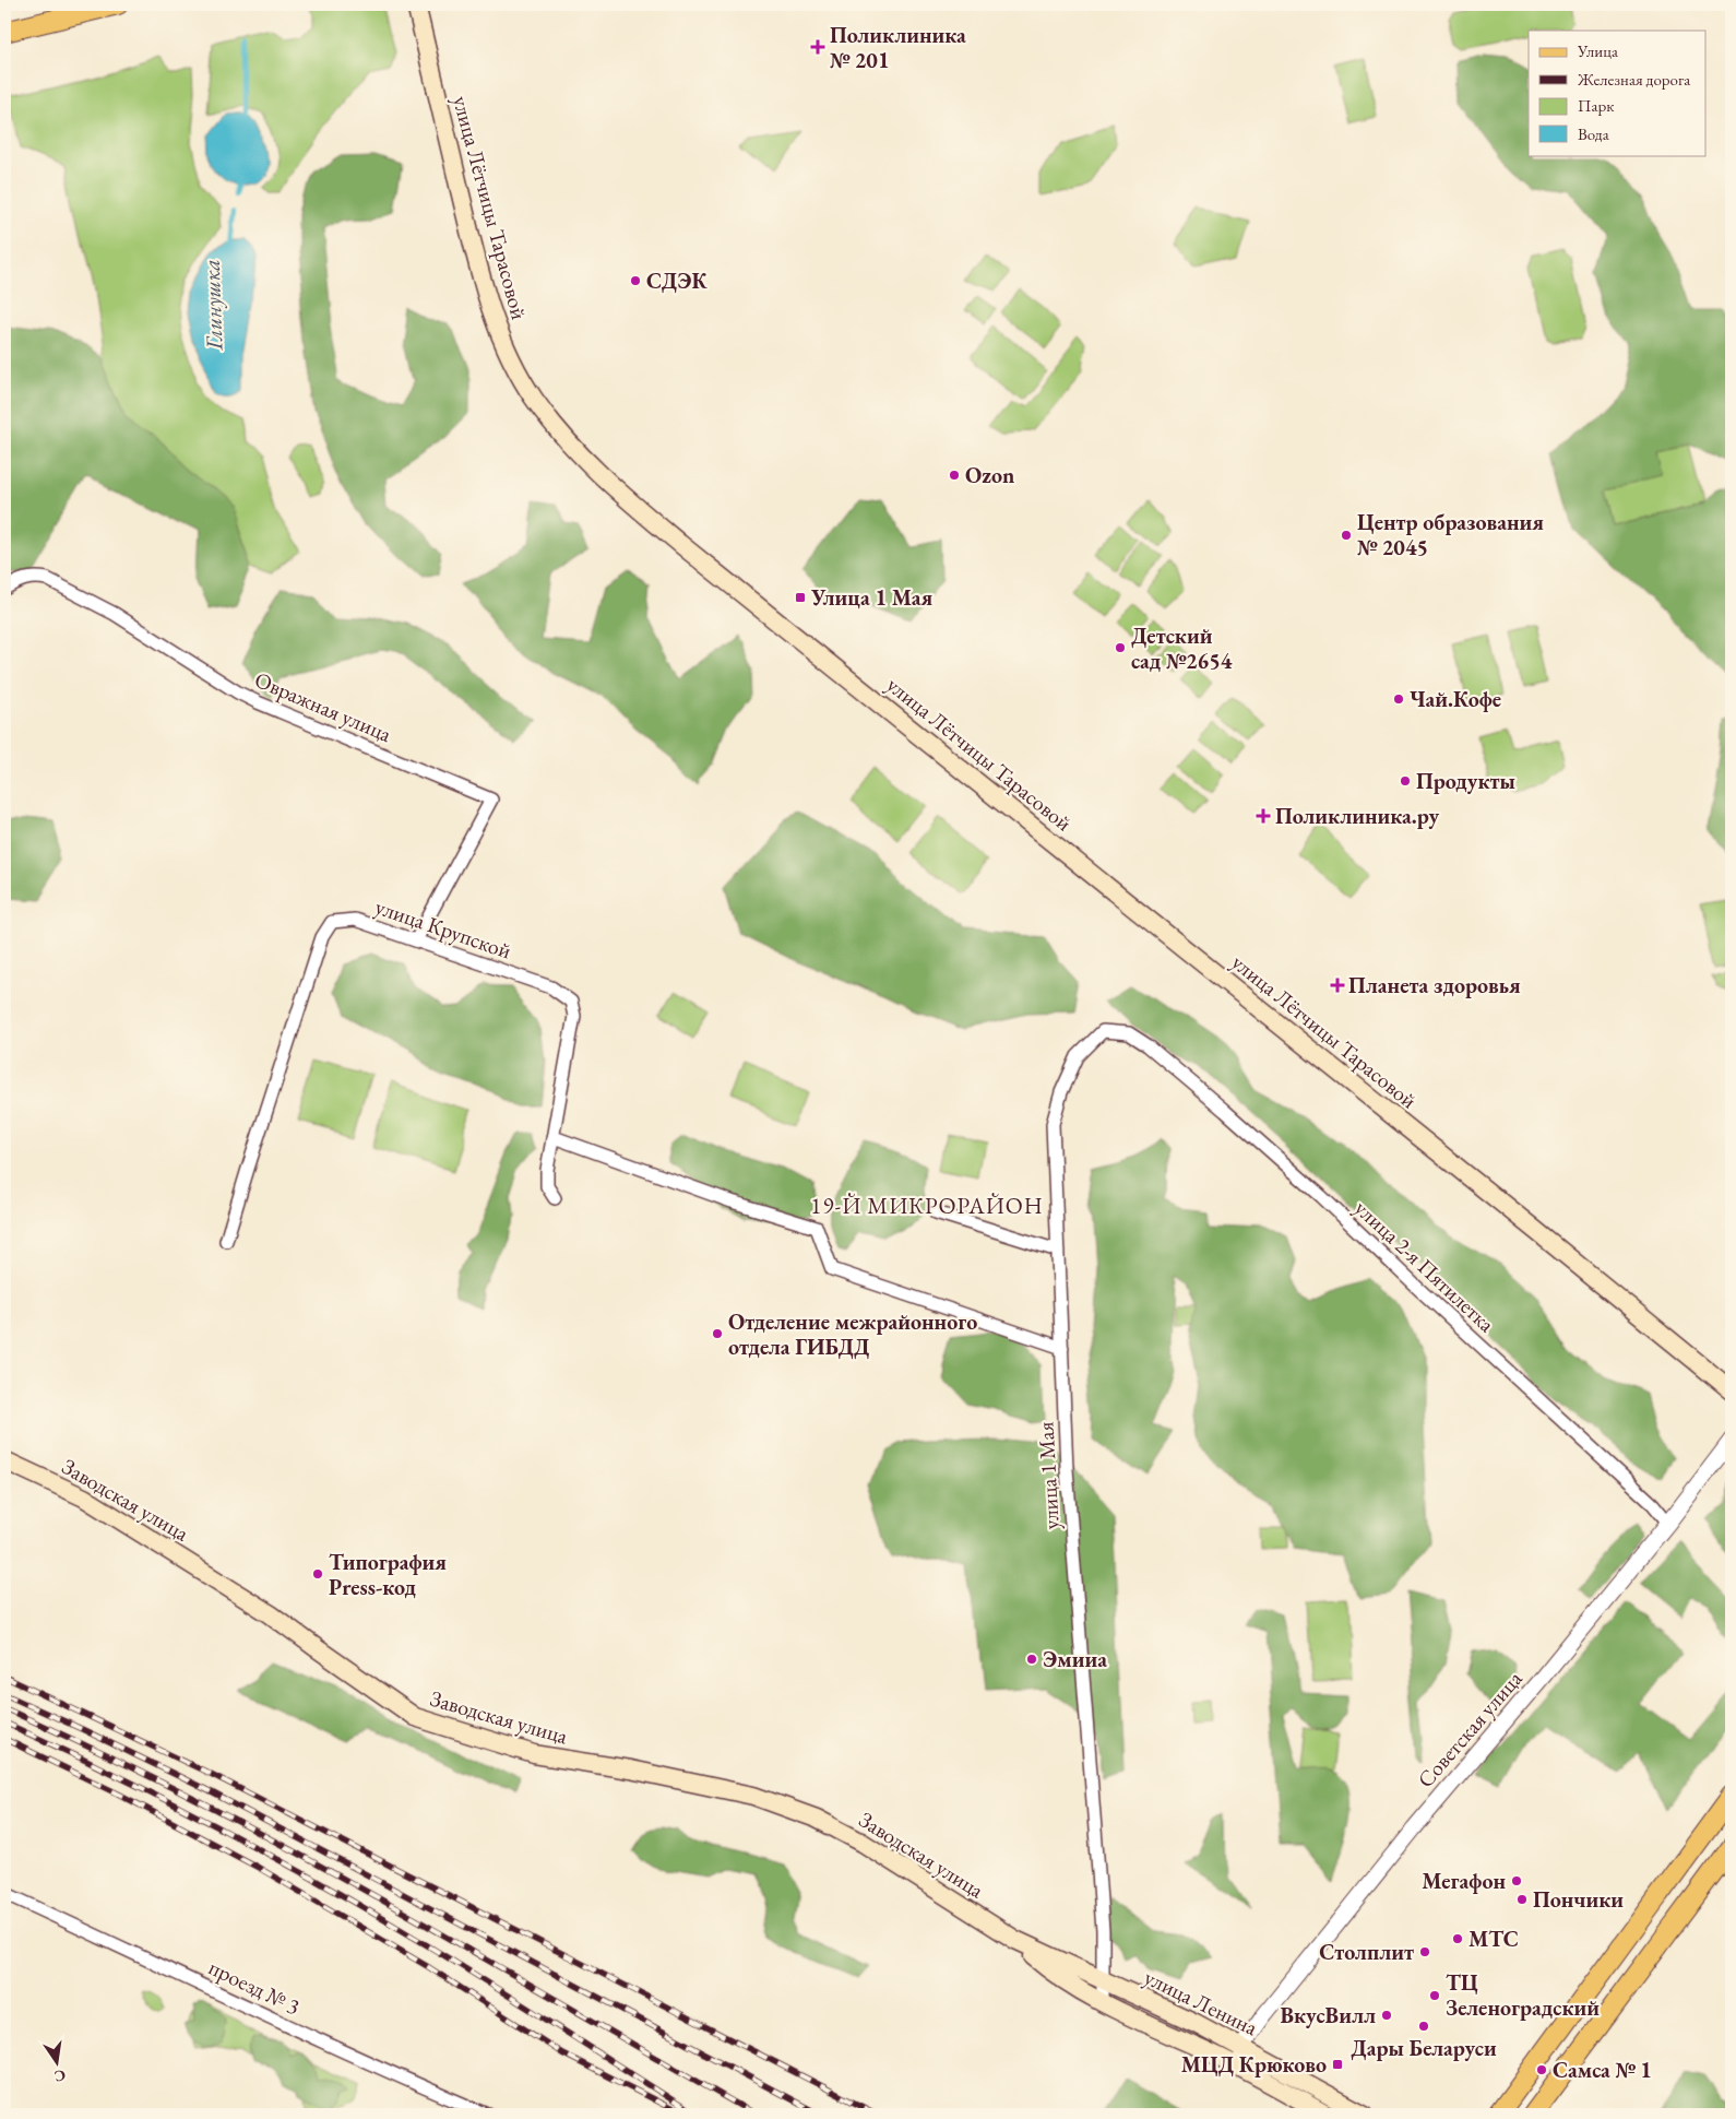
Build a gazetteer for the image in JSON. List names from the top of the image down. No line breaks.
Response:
{"streets":{"main road":["улица Лётчицы Тарасовой","Заводская улица","улица Ленина"],"street":["Овражная улица","улица Крупской","улица 2-я Пятилетка","улица 1 Мая","Советская улица","проезд № 3"]},"crossings":[["Овражная улица","улица Крупской"],["улица 2-я Пятилетка","улица 1 Мая"],["улица 2-я Пятилетка","Советская улица"],["улица 1 Мая","Заводская улица"],["улица 1 Мая","улица Ленина"],["Заводская улица","улица Ленина"],["Советская улица","улица Ленина"]],"districts":["19-Й МИКРОРАЙОН"],"water":["Глинушка"],"places":{"health":["Поликлиника № 201","Поликлиника.ру","Планета здоровья"],"other":["СДЭК","Ozon","Центр образования № 2045","Детский сад №2654","Чай.Кофе","Продукты","Отделение межрайонного отдела ГИБДД","Типография Press-код","Эмииа","Мегафон","Пончики","МТС","Столплит","ТЦ Зеленоградский","ВкусВилл","Дары Беларуси","Самса № 1"],"transit":["Улица 1 Мая","МЦД Крюково"]},"legend":["Улица","Железная дорога","Парк","Вода"],"north":"bottom"}
